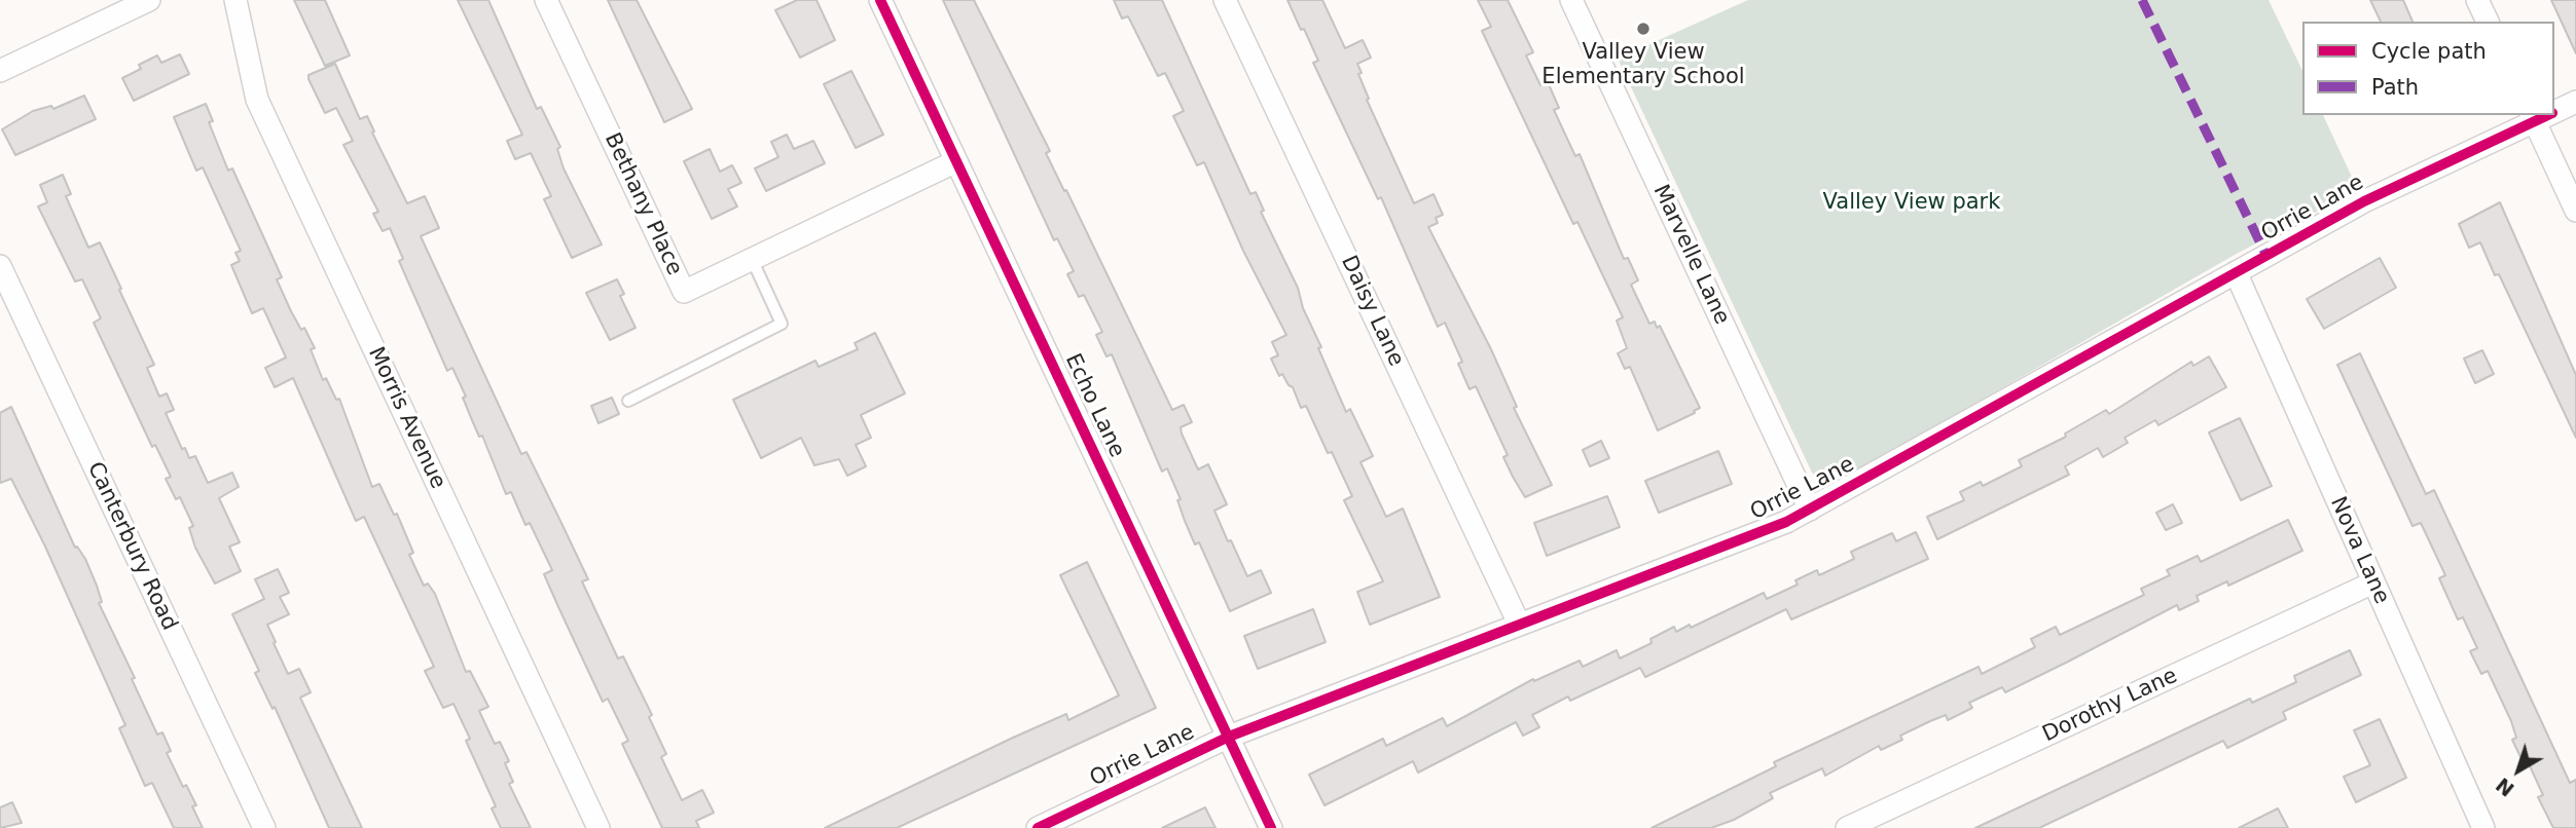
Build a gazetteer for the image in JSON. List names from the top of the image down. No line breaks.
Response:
{"streets":{"street":["Bethany Place","Orrie Lane","Marvelle Lane","Daisy Lane","Echo Lane","Morris Avenue","Canterbury Road","Nova Lane","Dorothy Lane"]},"crossings":[["Bethany Place","Echo Lane"],["Orrie Lane","Marvelle Lane"],["Orrie Lane","Daisy Lane"],["Orrie Lane","Echo Lane"],["Orrie Lane","Nova Lane"],["Nova Lane","Dorothy Lane"]],"parks":["Valley View park"],"places":["Valley View Elementary School"],"legend":["Cycle path","Path"],"north":"bottom left"}
